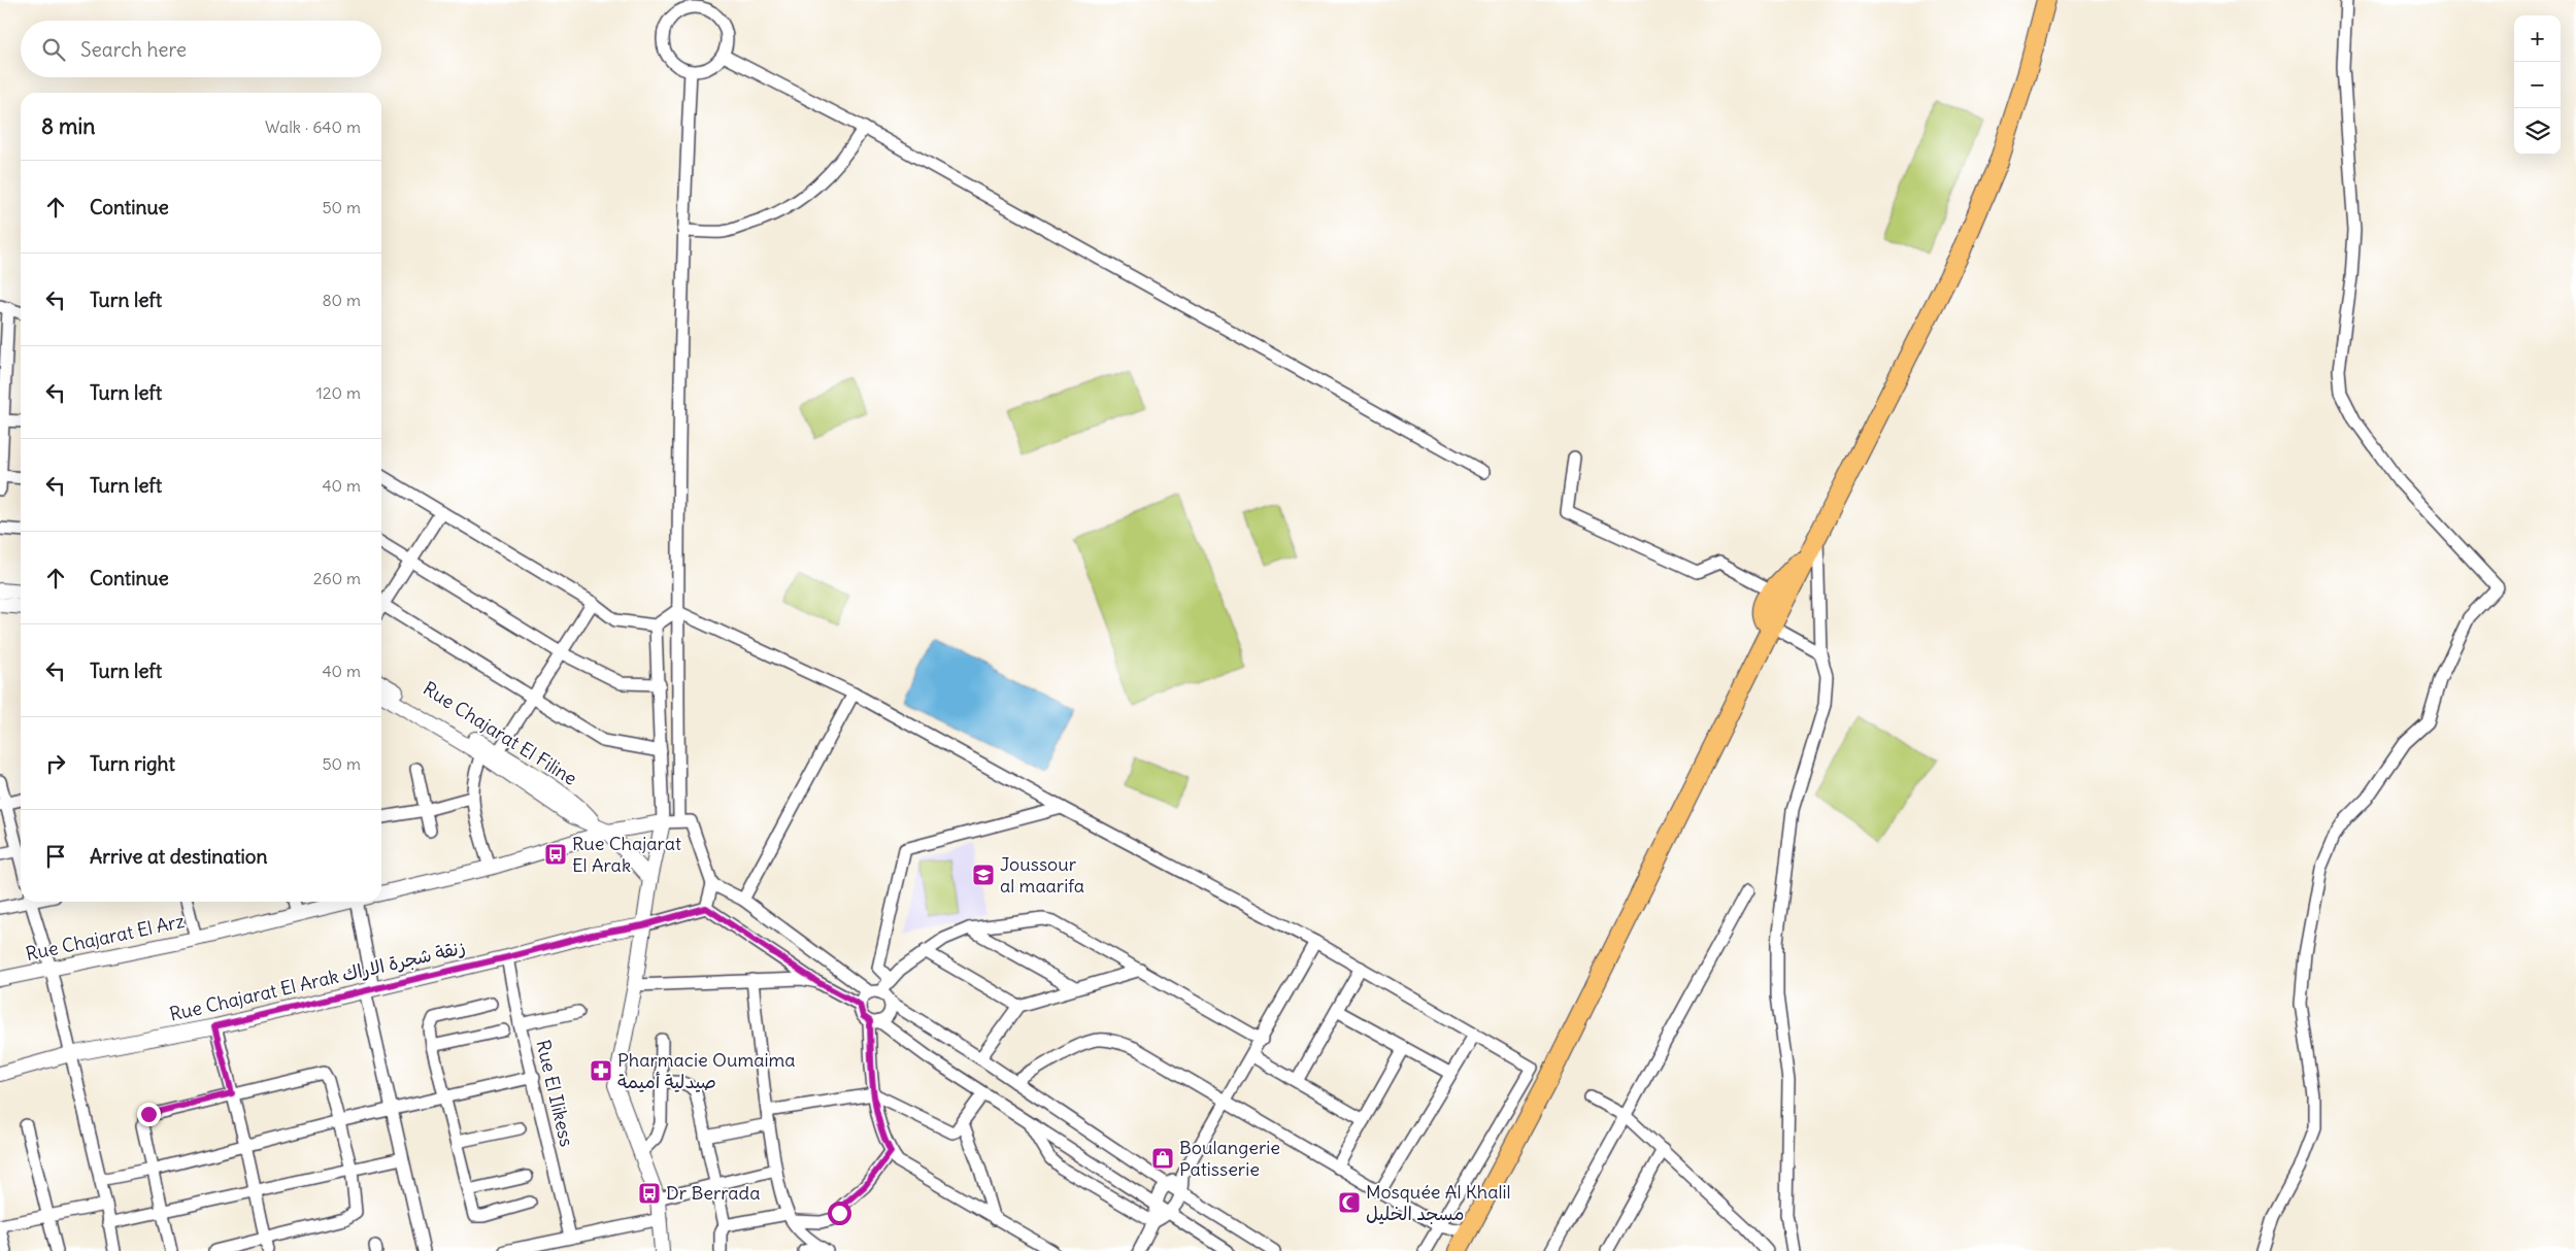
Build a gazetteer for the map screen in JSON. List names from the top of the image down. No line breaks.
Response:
{"streets":{"street":["Rue Chajarat El Filine","Rue Chajarat El Arz","Rue Chajarat El Arak زنقة شجرة الاراك","Rue El Ilikess"]},"crossings":[["Rue Chajarat El Arak زنقة شجرة الاراك","Rue El Ilikess"]],"places":{"bus stop":["Rue Chajarat El Arak","Dr Berrada"],"school or university":["Joussour al maarifa"],"pharmacy":["Pharmacie Oumaima صيدلية أميمة"],"shop":["Boulangerie Patisserie"],"mosque":["Mosquée Al Khalil مسجد الخليل"]},"page":{"map_buttons":["+","−"],"search":"Search here","heading":["8 min","Walk · 640 m"],"list":[["Continue","50 m"],["Turn left","80 m"],["Turn left","120 m"],["Turn left","40 m"],["Continue","260 m"],["Turn left","40 m"],["Turn right","50 m"],"Arrive at destination"]}}
